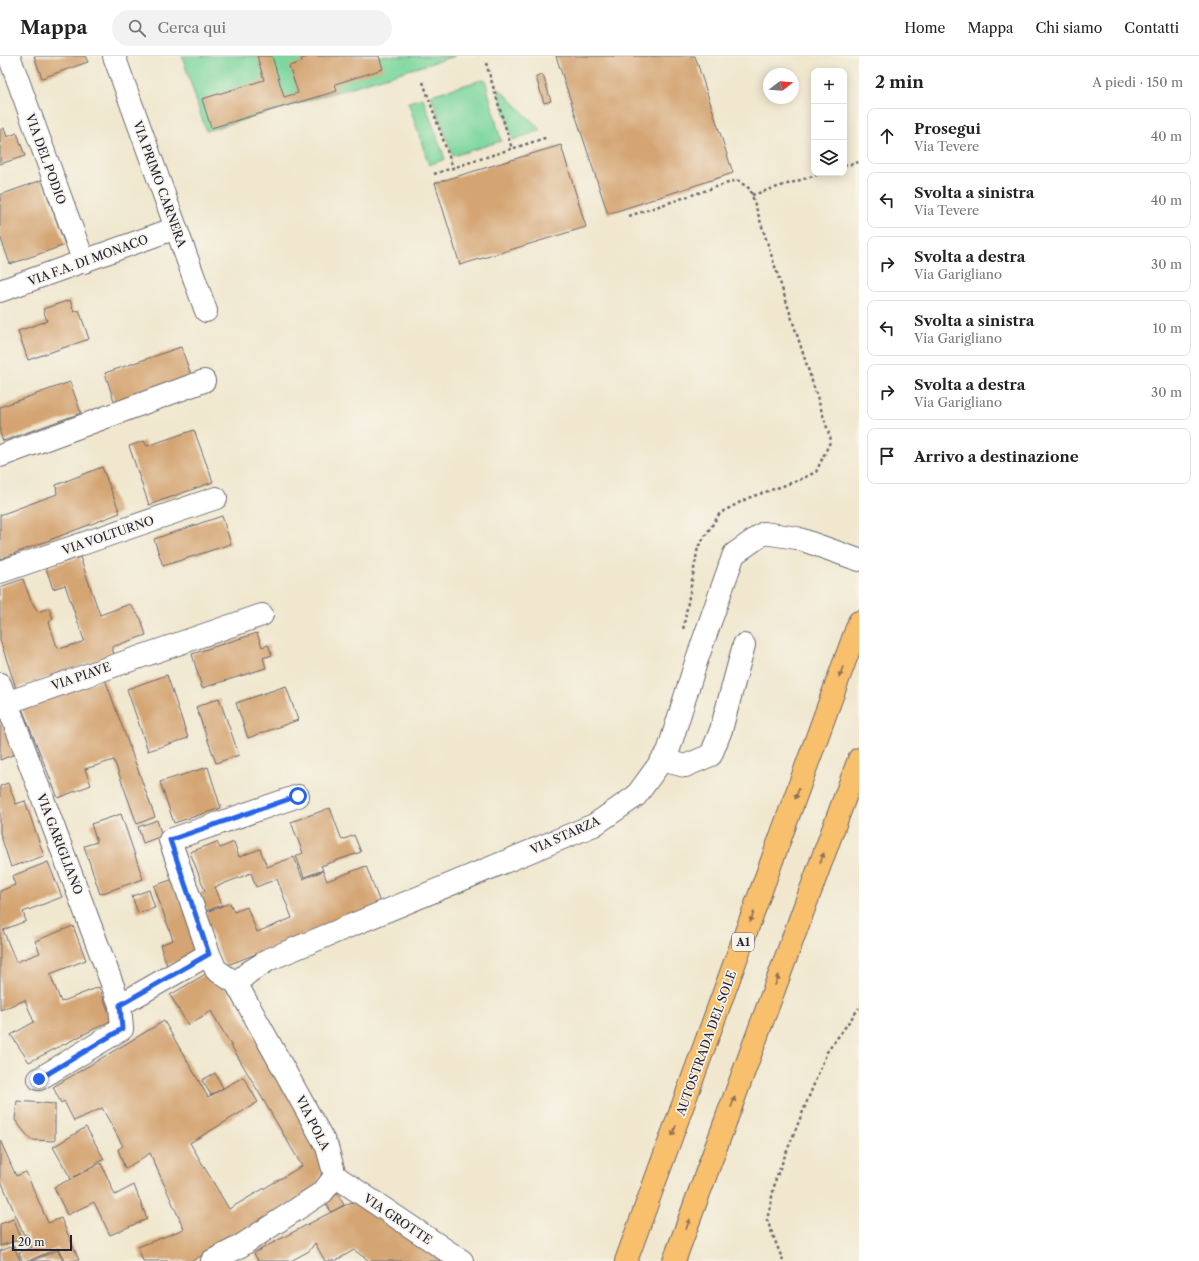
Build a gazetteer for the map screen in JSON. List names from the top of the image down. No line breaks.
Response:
{"streets":{"highway":["A1","AUTOSTRADA DEL SOLE"],"street":["VIA DEL PODIO","VIA PRIMO CARNERA","VIA F.A. DI MONACO","VIA VOLTURNO","VIA PIAVE","VIA STARZA","VIA GARIGLIANO","VIA POLA","VIA GROTTE"]},"crossings":[["VIA DEL PODIO","VIA F.A. DI MONACO"],["VIA PRIMO CARNERA","VIA F.A. DI MONACO"],["VIA PIAVE","VIA GARIGLIANO"],["VIA STARZA","VIA POLA"],["VIA POLA","VIA GROTTE"]],"scale_bar":"20 m","north":"right","page":{"header":"Mappa","search":"Cerca qui","nav":["Home","Mappa","Chi siamo","Contatti"],"heading":["2 min","A piedi · 150 m"],"map_buttons":["+","−"],"list":[["Prosegui","Via Tevere","40 m"],["Svolta a sinistra","Via Tevere","40 m"],["Svolta a destra","Via Garigliano","30 m"],["Svolta a sinistra","Via Garigliano","10 m"],["Svolta a destra","Via Garigliano","30 m"],"Arrivo a destinazione"],"scale":"20 m"}}
